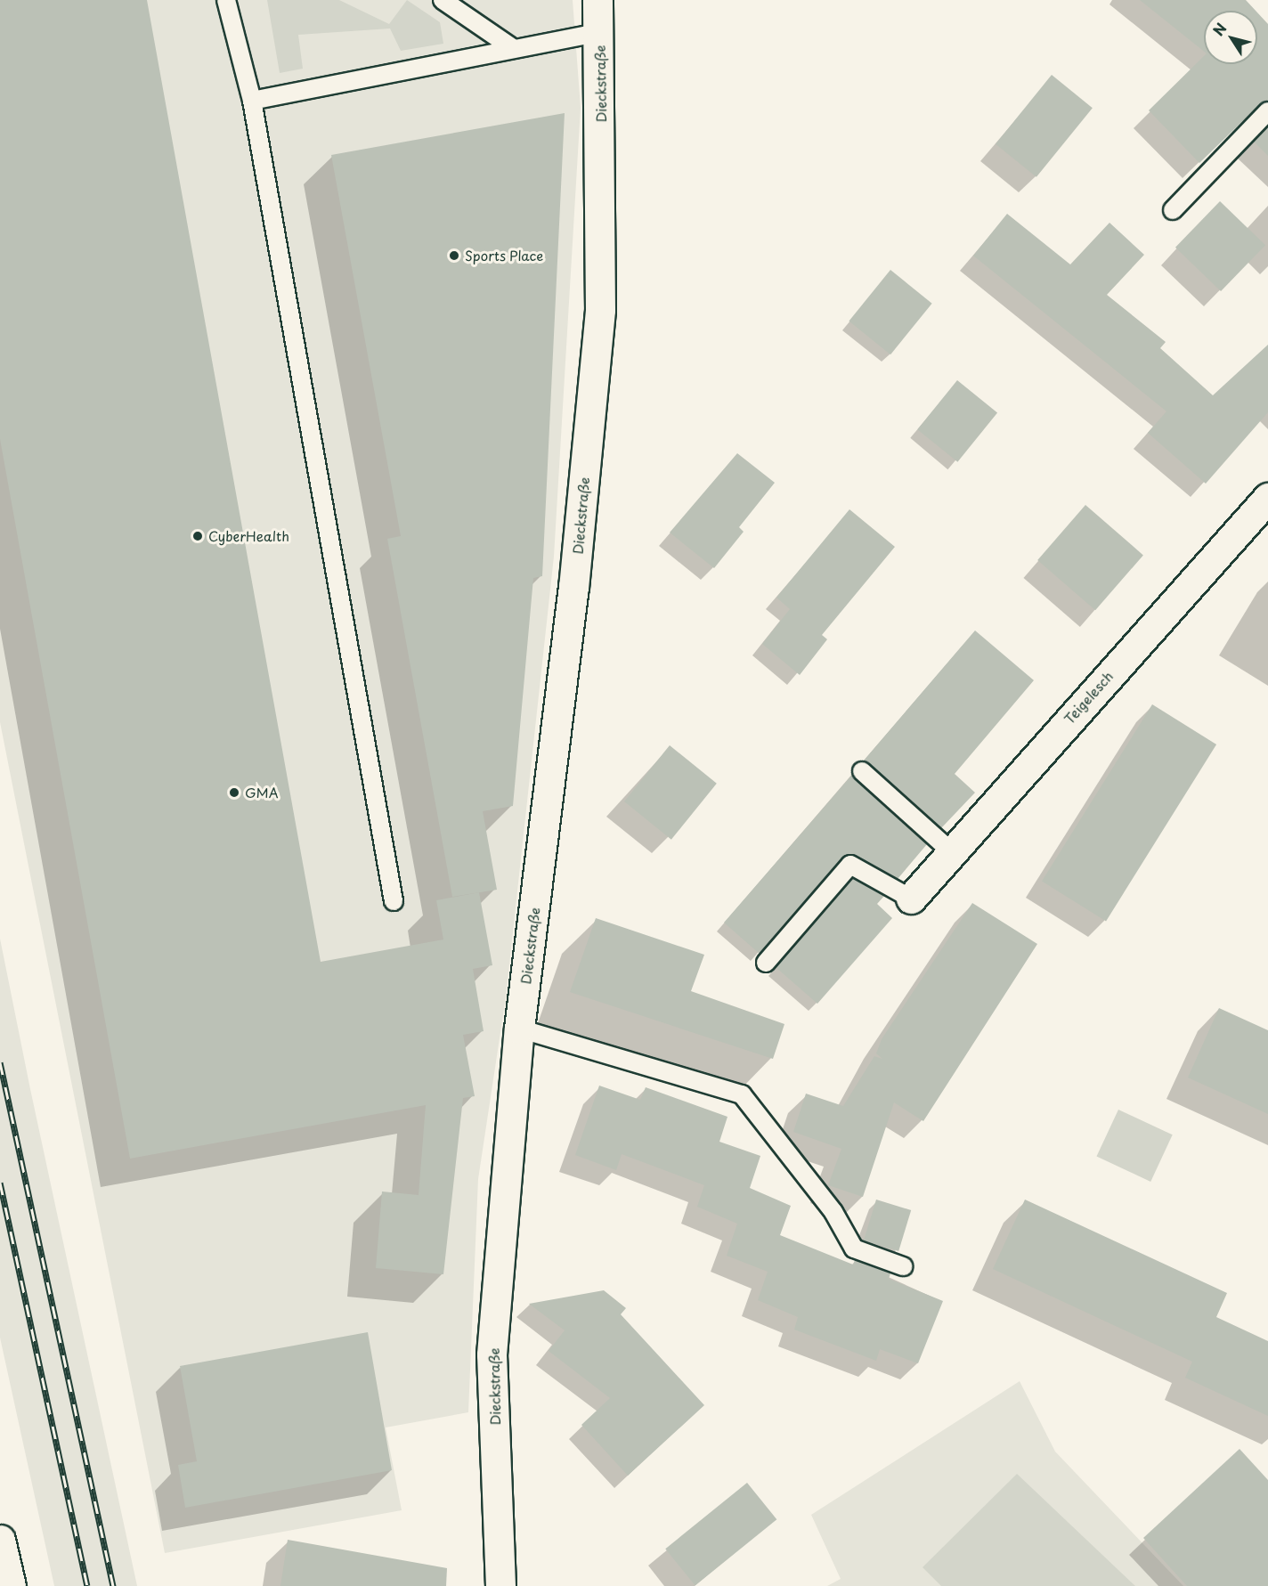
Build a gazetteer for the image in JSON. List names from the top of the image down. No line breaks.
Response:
{"streets":{"street":["Dieckstraße","Teigelesch"]},"places":["Sports Place","CyberHealth","GMA"],"north":"top left"}
